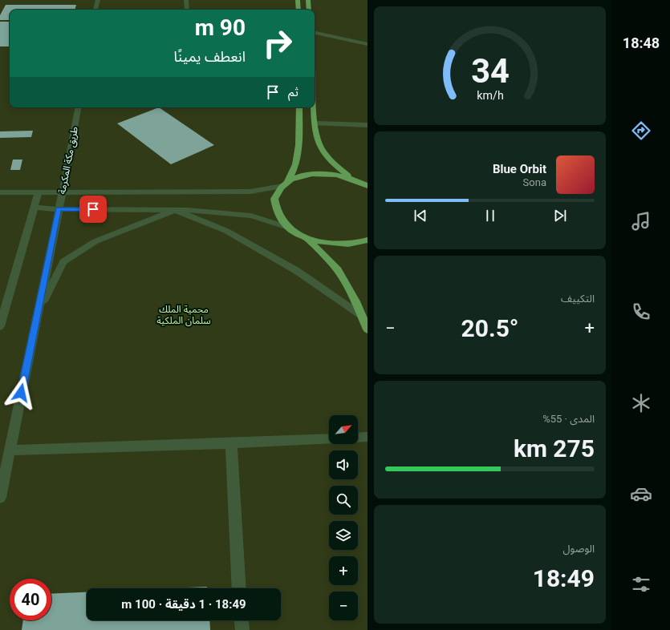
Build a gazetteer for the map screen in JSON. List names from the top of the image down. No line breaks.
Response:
{"streets":{"street":["طريق مكة المكرمة"]},"parks":["محمية الملك سلمان الملكية"],"north":"top right","page":{"tabs":"18:48","turn":["90 m","انعطف يمينًا"],"then":"ثم","song":["Blue Orbit","Sona"],"tile":["التكييف",["المدى · 55%","275 km"],["الوصول","18:49"]],"heat":["−","20.5°","+"],"map_buttons":["+","−"],"limit":"40","trip":"18:49 · 1 دقيقة · 100 m","gauge":["34","km/h"]}}
